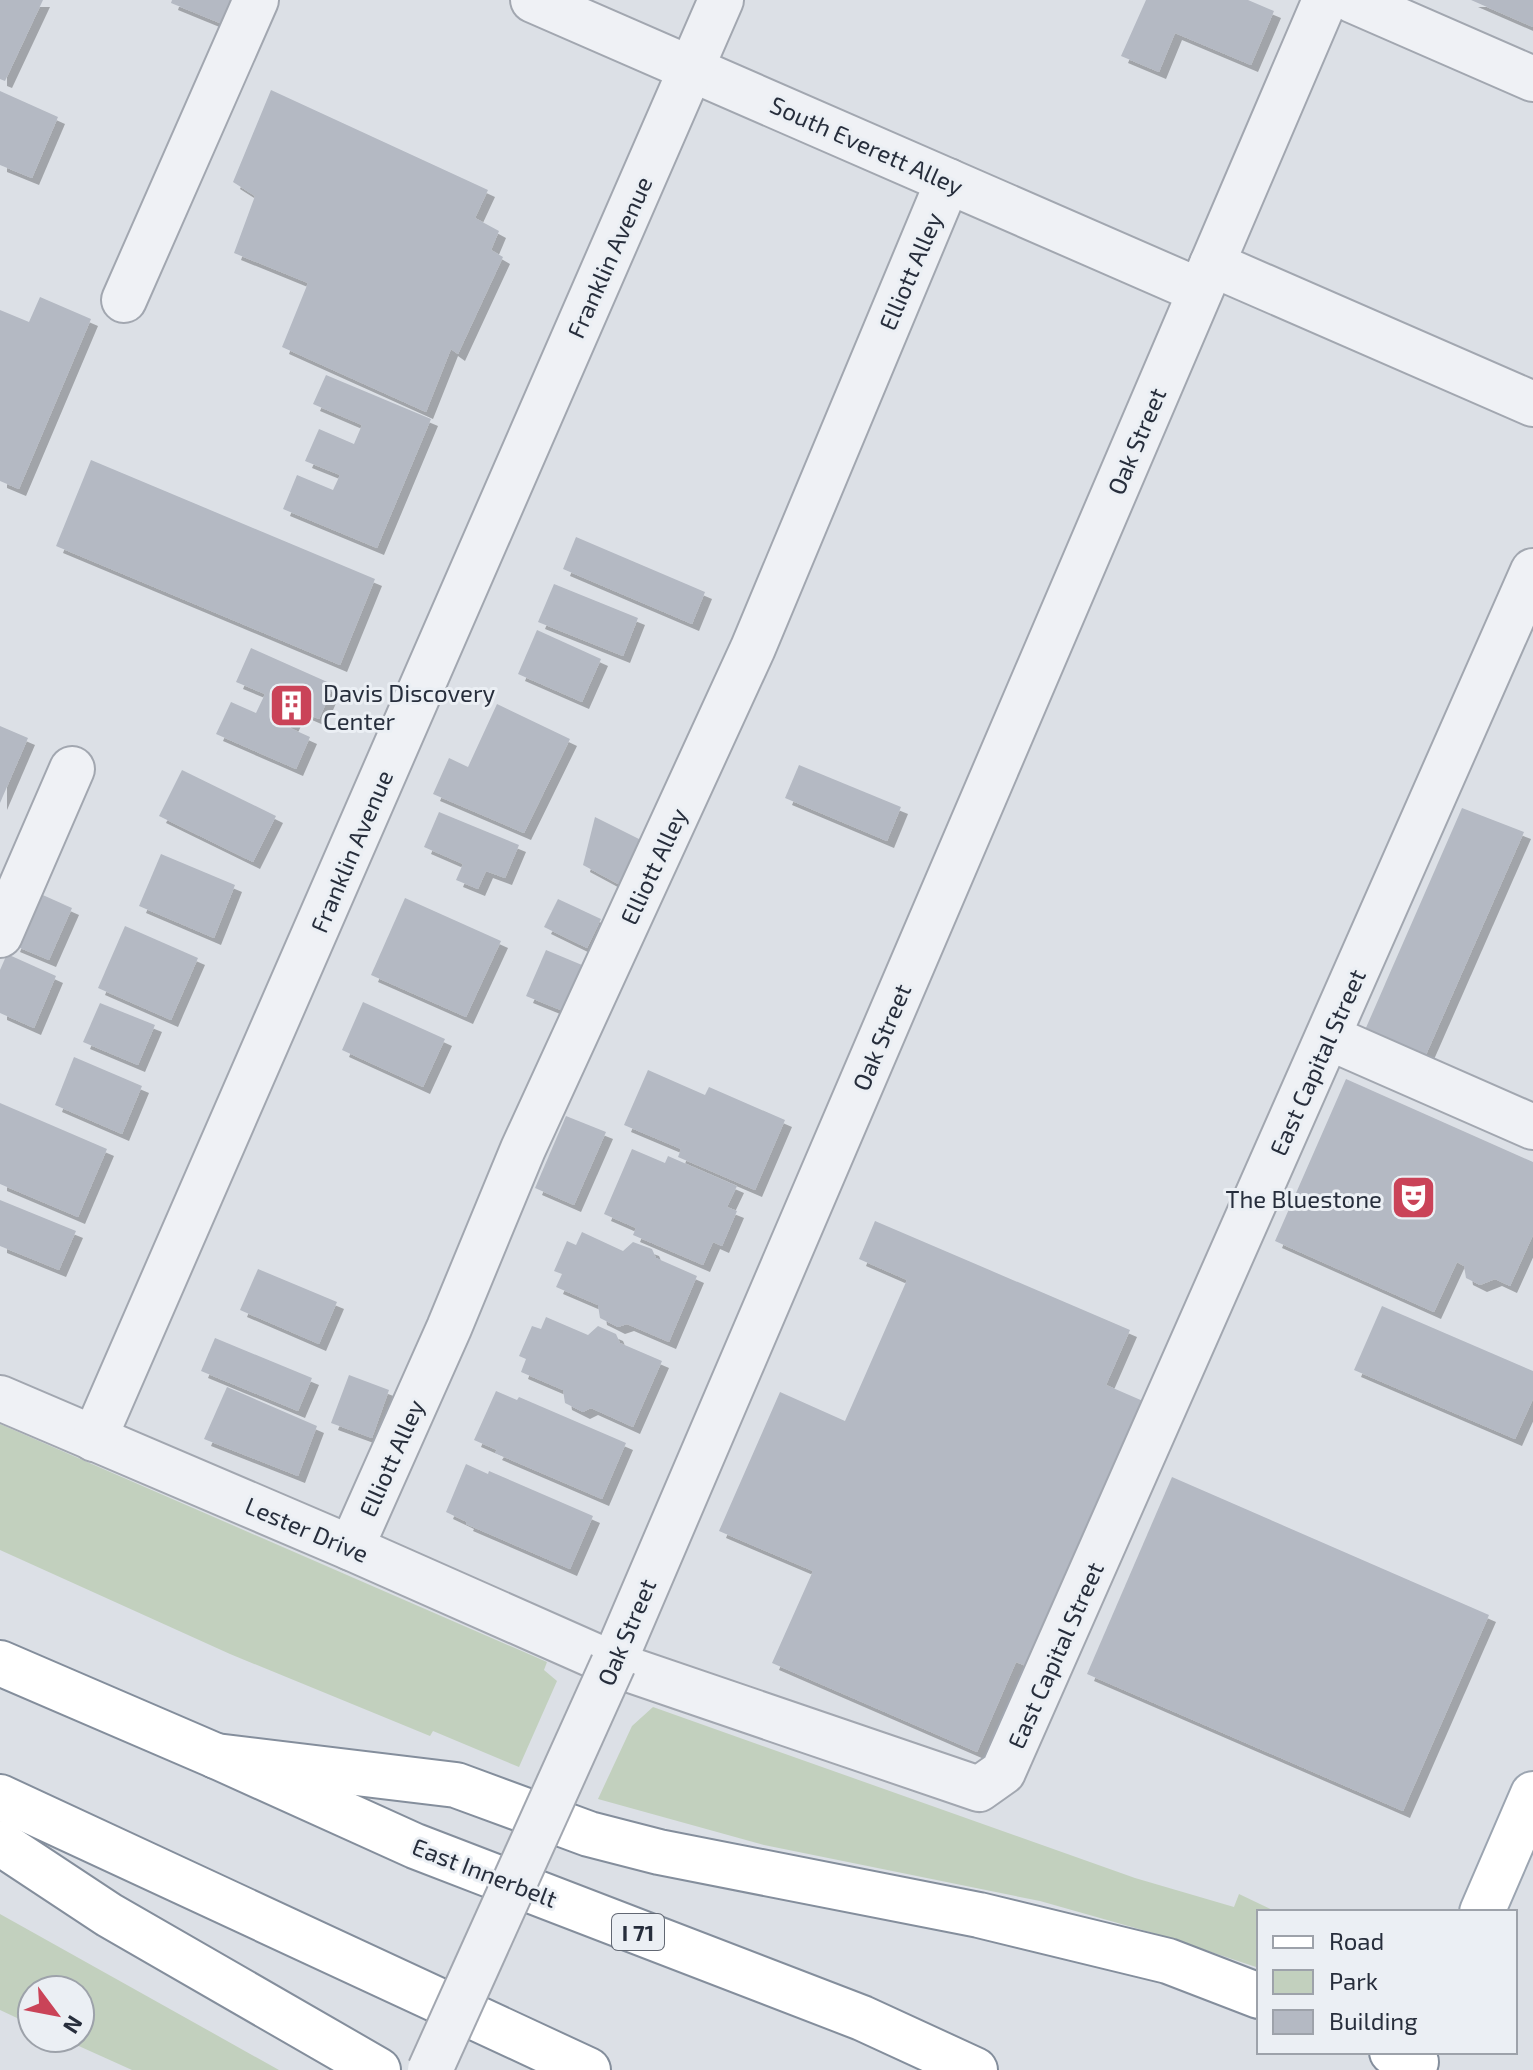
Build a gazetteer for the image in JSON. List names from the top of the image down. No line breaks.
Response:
{"streets":{"main road":["East Innerbelt","I 71"],"street":["South Everett Alley","Franklin Avenue","Elliott Alley","Oak Street","East Capital Street","Lester Drive"]},"crossings":[["South Everett Alley","Franklin Avenue"],["South Everett Alley","Elliott Alley"],["South Everett Alley","Oak Street"],["Franklin Avenue","Lester Drive"],["Elliott Alley","Lester Drive"],["Oak Street","Lester Drive"],["East Capital Street","Lester Drive"]],"places":{"building":["Davis Discovery Center"],"theatre":["The Bluestone"]},"legend":["Road","Park","Building"],"north":"bottom right"}
